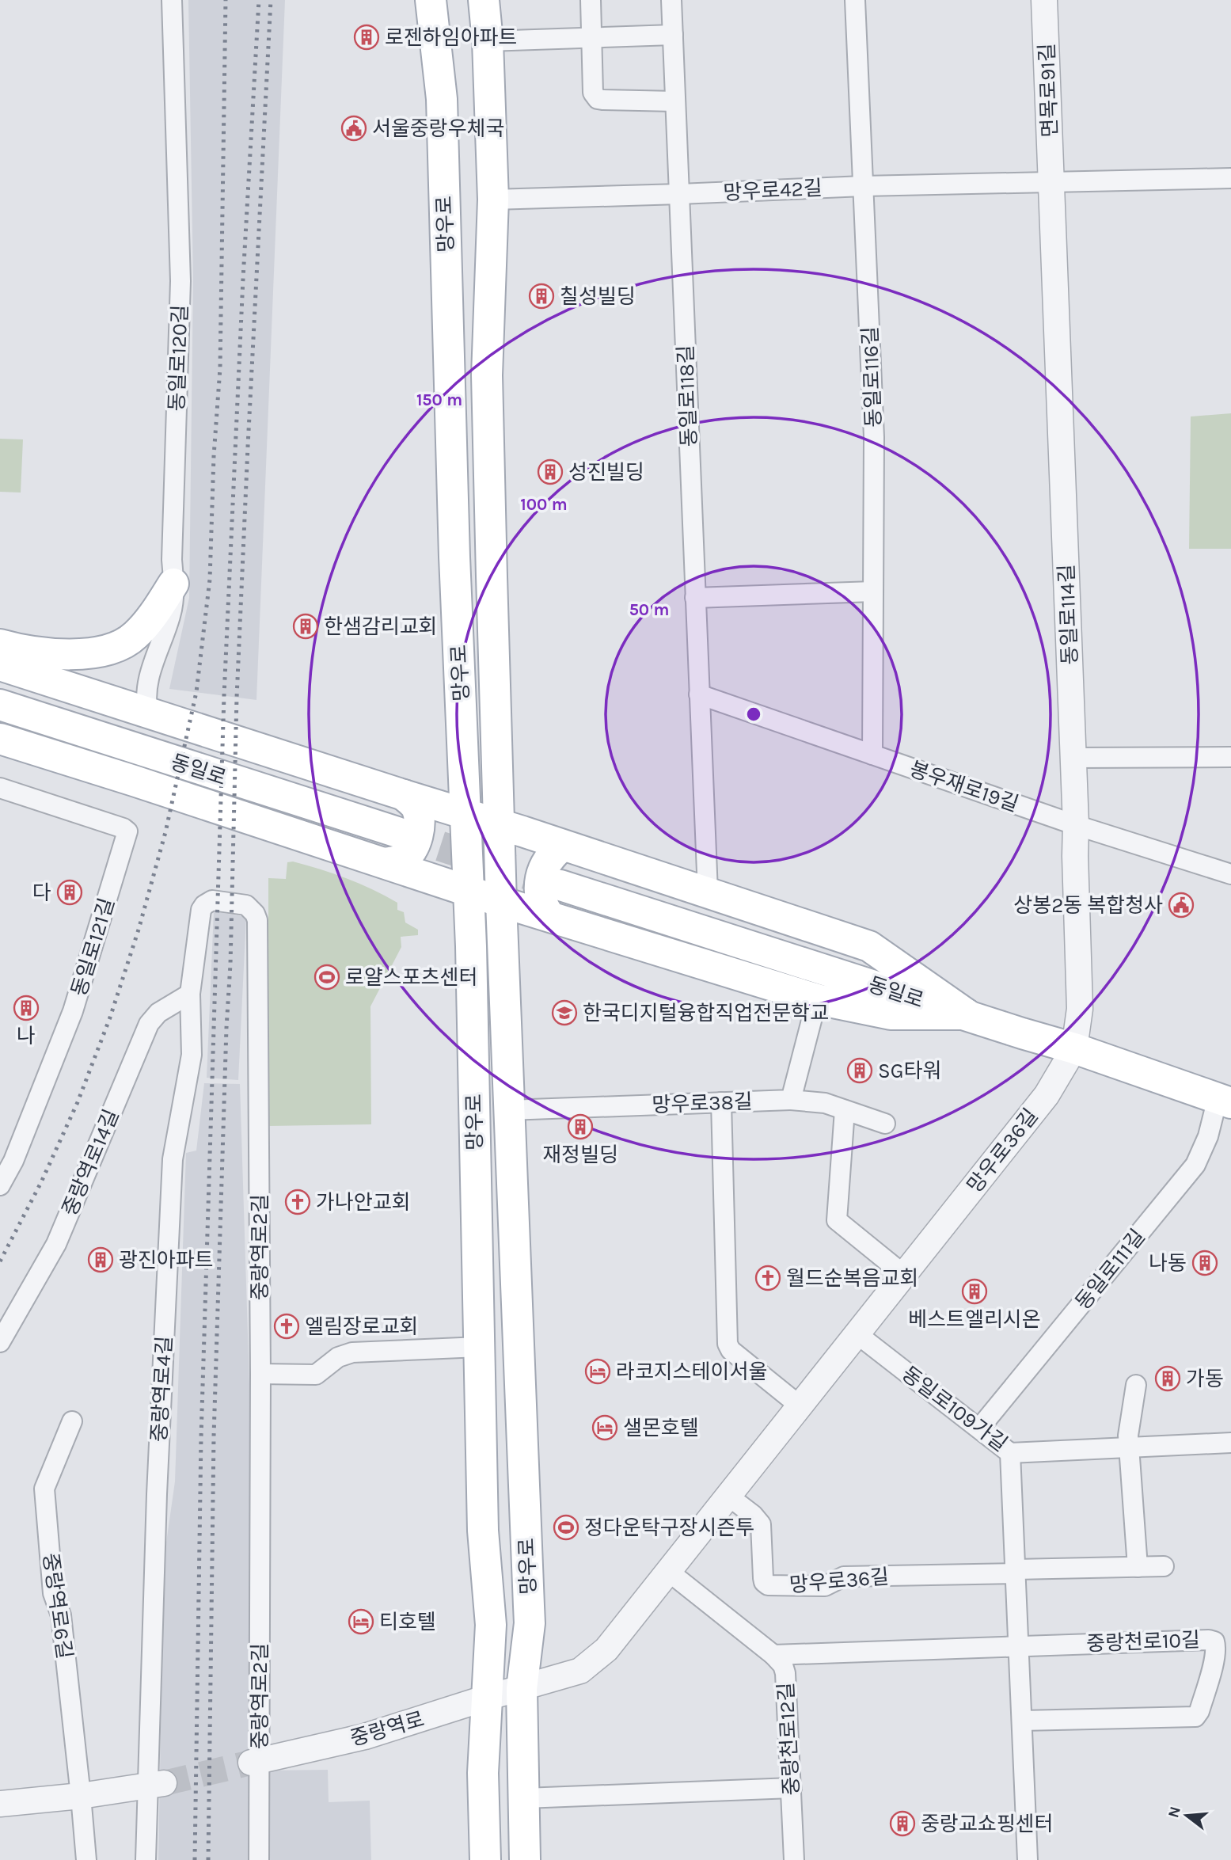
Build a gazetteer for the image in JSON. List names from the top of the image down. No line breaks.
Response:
{"streets":{"main road":["망우로","동일로"],"street":["면목로91길","망우로42길","동일로120길","동일로116길","동일로118길","동일로114길","봉우재로19길","동일로121길","망우로38길","망우로36길","중랑역로14길","중랑역로2길","동일로111길","중랑역로4길","동일로109가길","중랑역로6길","중랑천로10길","중랑역로","중랑천로12길"]},"crossings":[["면목로91길","망우로42길"],["면목로91길","동일로114길"],["망우로42길","망우로"],["망우로42길","동일로116길"],["망우로42길","동일로118길"],["망우로42길","동일로114길"],["망우로","망우로38길"],["망우로","망우로36길"],["망우로","중랑역로"],["동일로116길","봉우재로19길"],["동일로118길","봉우재로19길"],["동일로114길","동일로"],["동일로114길","봉우재로19길"],["동일로114길","망우로36길"],["동일로","망우로36길"],["동일로","동일로111길"],["망우로36길","동일로109가길"],["망우로36길","중랑역로"],["망우로36길","중랑천로12길"],["중랑역로14길","중랑역로2길"],["중랑역로14길","중랑역로4길"],["중랑역로2길","중랑역로4길"],["중랑역로2길","중랑역로"],["동일로111길","동일로109가길"],["중랑천로10길","중랑천로12길"]],"places":{"building":["로젠하임아파트","칠성빌딩","성진빌딩","한샘감리교회","다","나","SG타워","재정빌딩","광진아파트","나동","베스트엘리시온","가동","중랑교쇼핑센터"],"public building":["서울중랑우체국","상봉2동 복합청사"],"sports":["로얄스포츠센터","정다운탁구장시즌투"],"school or university":["한국디지털융합직업전문학교"],"church":["가나안교회","월드순복음교회","엘림장로교회"],"hotel":["라코지스테이서울","샐몬호텔","티호텔"]},"north":"left","rings":["150 m","100 m","50 m"]}
